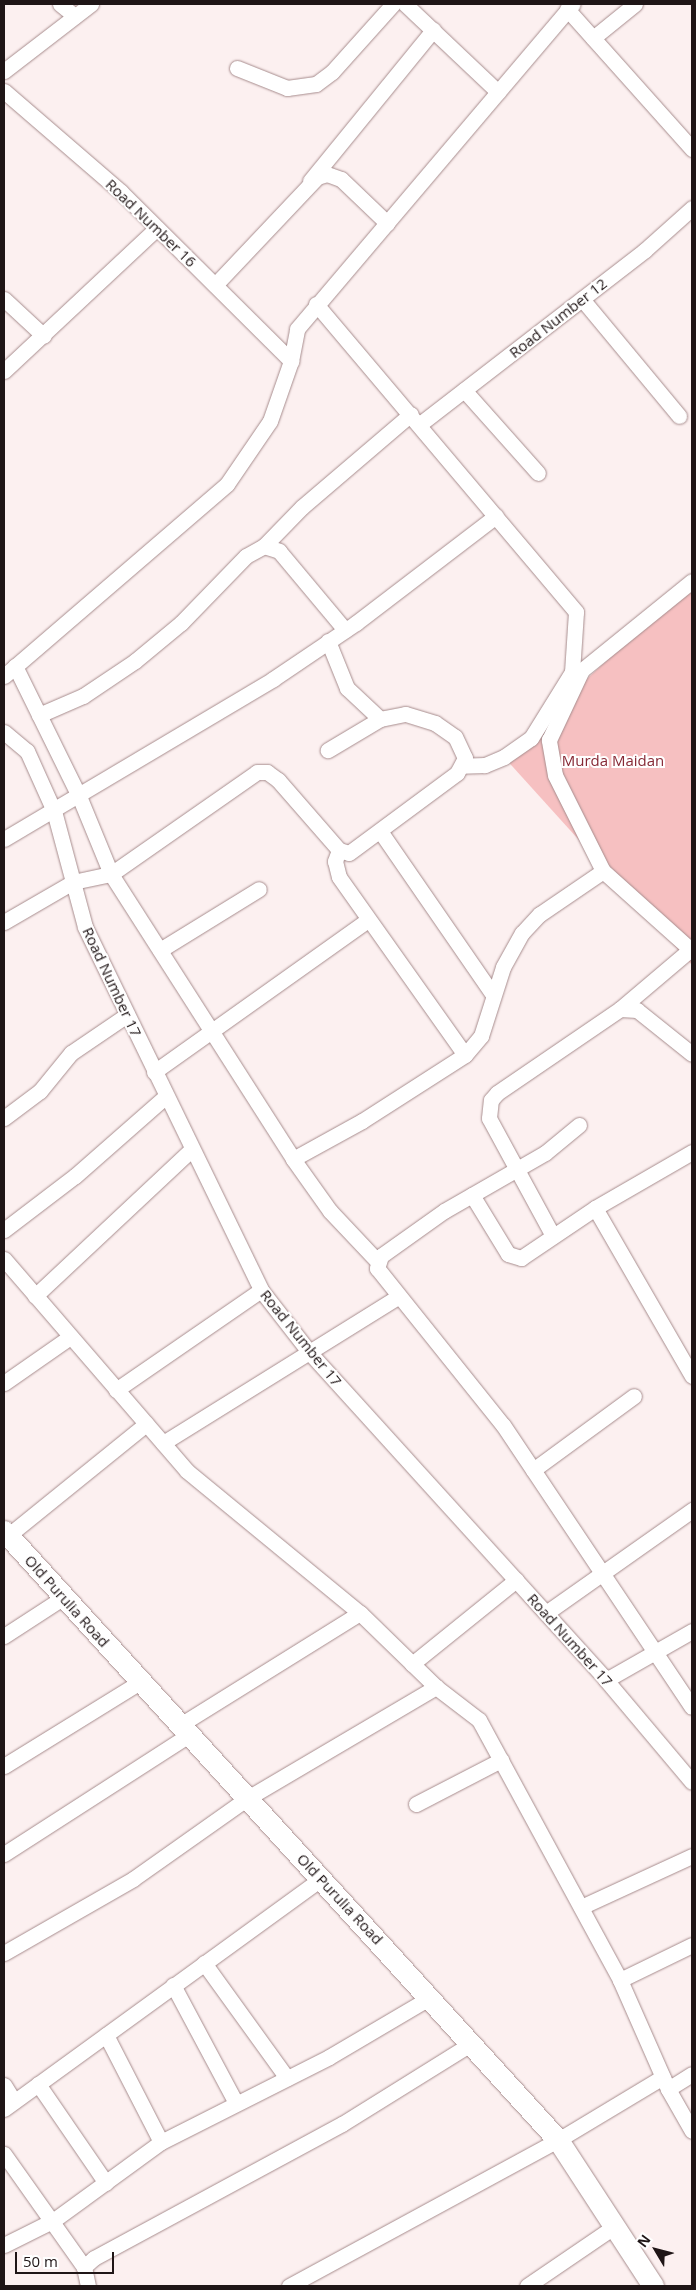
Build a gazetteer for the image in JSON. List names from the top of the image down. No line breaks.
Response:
{"streets":{"main road":["Old Purulia Road"],"street":["Road Number 16","Road Number 12","Road Number 17"]},"parks":["Murda Maidan"],"scale_bar":"50 m","north":"top left"}
